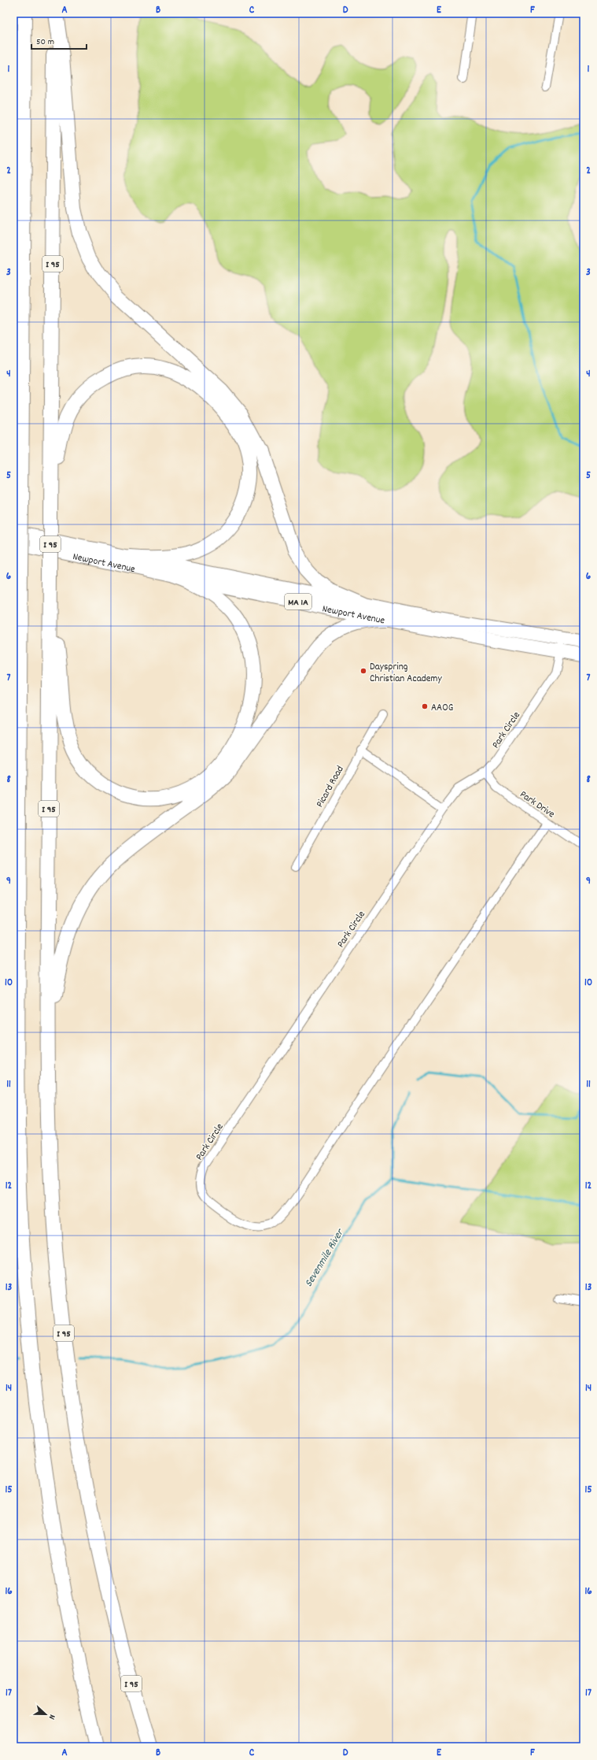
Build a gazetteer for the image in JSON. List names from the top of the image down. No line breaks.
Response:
{"streets":{"highway":["I 95"],"main road":["Newport Avenue","MA 1A"],"street":["Park Circle","Picard Road","Park Drive"]},"crossings":[["Newport Avenue","Park Circle"],["Park Circle","Park Drive"]],"water":["Sevenmile River"],"places":["Dayspring Christian Academy","AAOG"],"scale_bar":"50 m","north":"right","grid":{"columns":["A","B","C","D","E","F"],"rows":["1","2","3","4","5","6","7","8","9","10","11","12","13","14","15","16","17"]}}
